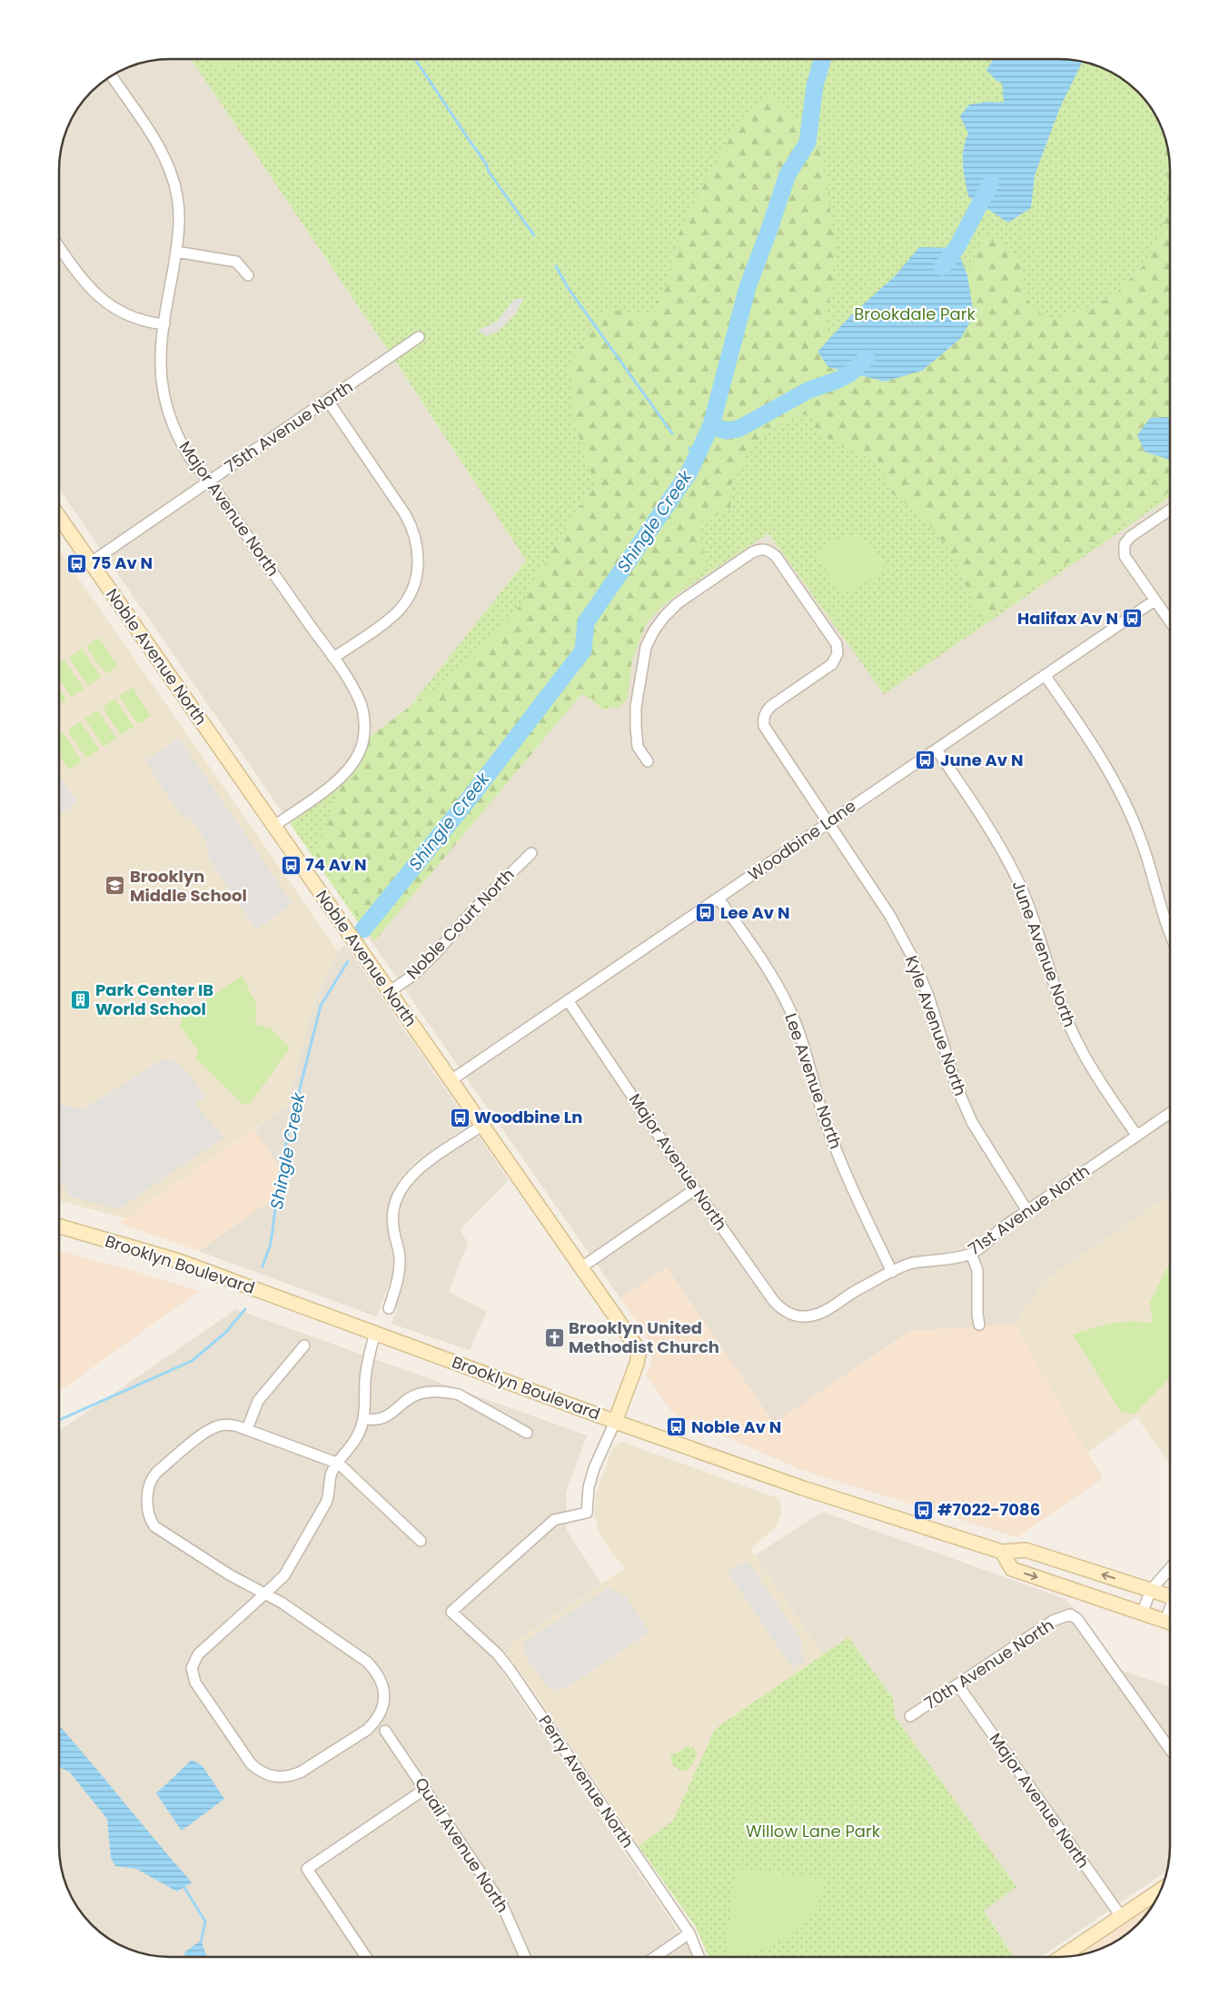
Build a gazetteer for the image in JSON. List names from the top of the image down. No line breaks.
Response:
{"streets":{"main road":["Noble Avenue North","Brooklyn Boulevard"],"street":["75th Avenue North","Major Avenue North","Woodbine Lane","Noble Court North","June Avenue North","Kyle Avenue North","Lee Avenue North","71st Avenue North","70th Avenue North","Perry Avenue North","Quail Avenue North"]},"crossings":[["75th Avenue North","Major Avenue North"],["75th Avenue North","Noble Avenue North"],["Major Avenue North","Noble Avenue North"],["Major Avenue North","Woodbine Lane"],["Major Avenue North","71st Avenue North"],["Major Avenue North","70th Avenue North"],["Noble Avenue North","Woodbine Lane"],["Noble Avenue North","Noble Court North"],["Noble Avenue North","Brooklyn Boulevard"],["Noble Avenue North","Perry Avenue North"],["Woodbine Lane","June Avenue North"],["Woodbine Lane","Kyle Avenue North"],["Woodbine Lane","Lee Avenue North"],["June Avenue North","71st Avenue North"],["Kyle Avenue North","71st Avenue North"],["Lee Avenue North","71st Avenue North"],["Brooklyn Boulevard","Perry Avenue North"]],"water":["Shingle Creek"],"parks":["Brookdale Park","Willow Lane Park"],"places":{"bus stop":["75 Av N","Halifax Av N","June Av N","74 Av N","Lee Av N","Woodbine Ln","Noble Av N","#7022-7086"],"school or university":["Brooklyn Middle School"],"building":["Park Center IB World School"],"church":["Brooklyn United Methodist Church"]}}
